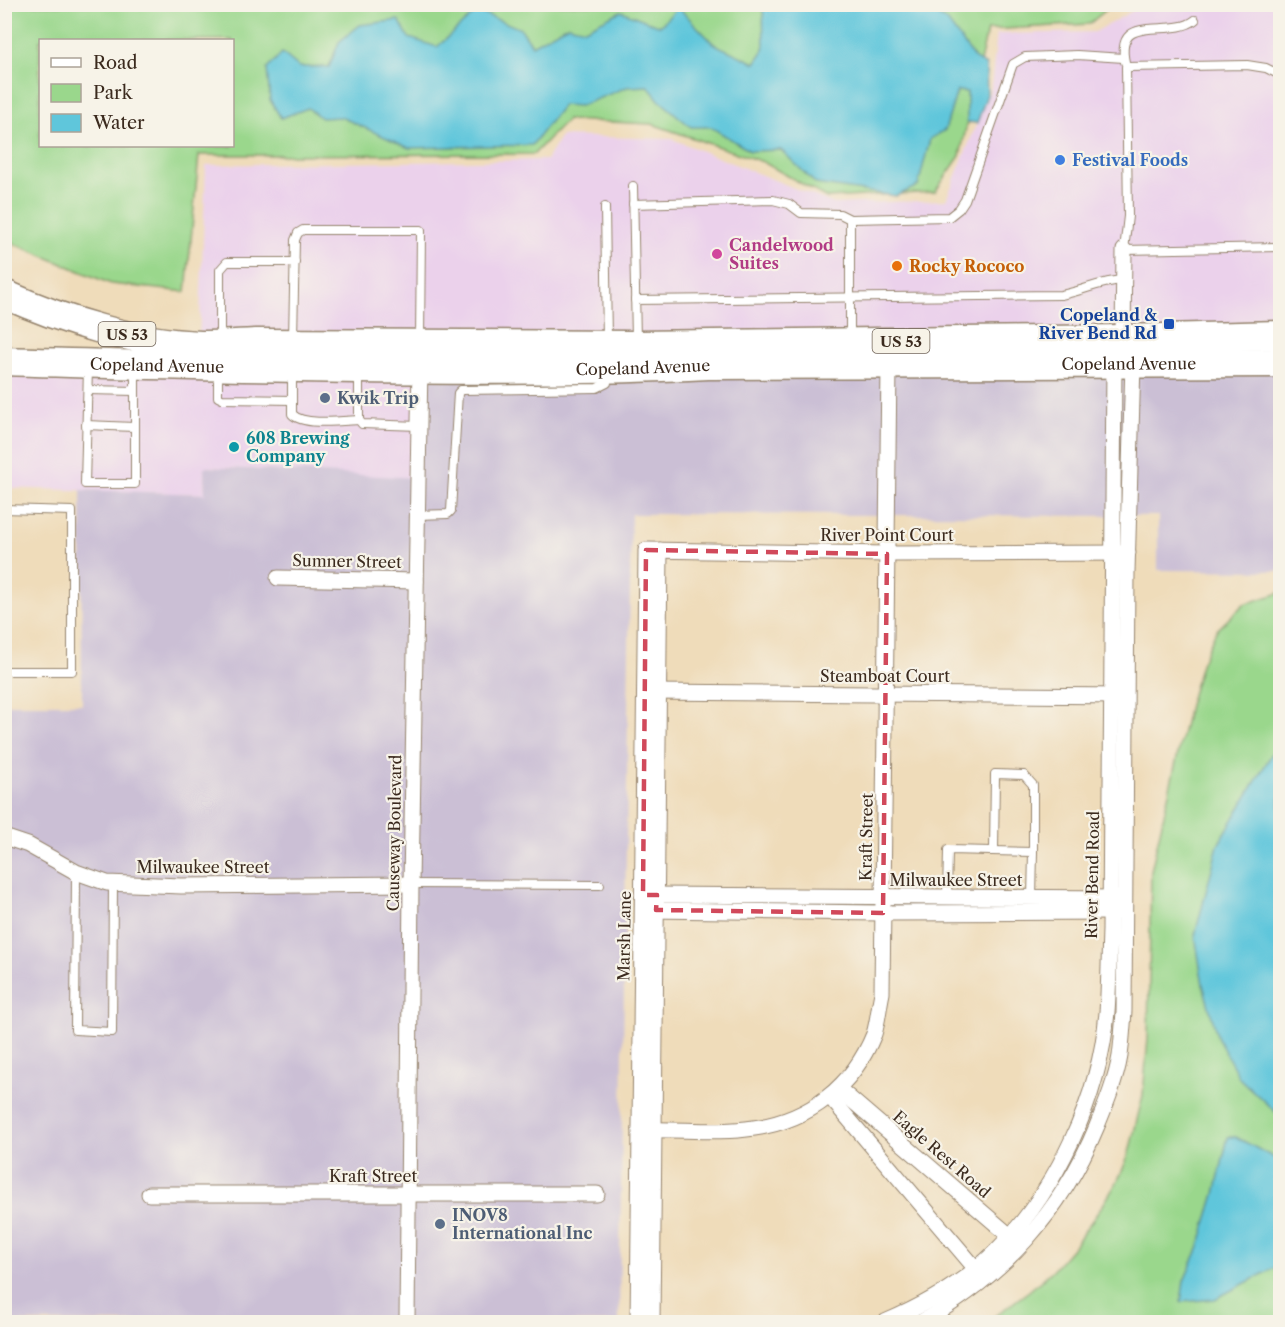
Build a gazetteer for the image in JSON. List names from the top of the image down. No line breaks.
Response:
{"streets":{"highway":["US 53","Copeland Avenue"],"street":["River Point Court","Sumner Street","Steamboat Court","Causeway Boulevard","Kraft Street","Milwaukee Street","River Bend Road","Marsh Lane","Eagle Rest Road"]},"crossings":[["US 53","Copeland Avenue"],["Copeland Avenue","Causeway Boulevard"],["Copeland Avenue","Kraft Street"],["Copeland Avenue","River Bend Road"],["River Point Court","Kraft Street"],["River Point Court","River Bend Road"],["River Point Court","Marsh Lane"],["Sumner Street","Causeway Boulevard"],["Steamboat Court","Kraft Street"],["Steamboat Court","River Bend Road"],["Steamboat Court","Marsh Lane"],["Causeway Boulevard","Kraft Street"],["Causeway Boulevard","Milwaukee Street"],["Kraft Street","Milwaukee Street"],["Kraft Street","Marsh Lane"],["Kraft Street","Eagle Rest Road"],["Milwaukee Street","River Bend Road"],["Milwaukee Street","Marsh Lane"],["River Bend Road","Eagle Rest Road"]],"places":{"other":["Festival Foods","Candelwood Suites","Rocky Rococo","Kwik Trip","608 Brewing Company","INOV8 International Inc"],"transit":["Copeland & River Bend Rd"]},"legend":["Road","Park","Water"]}
